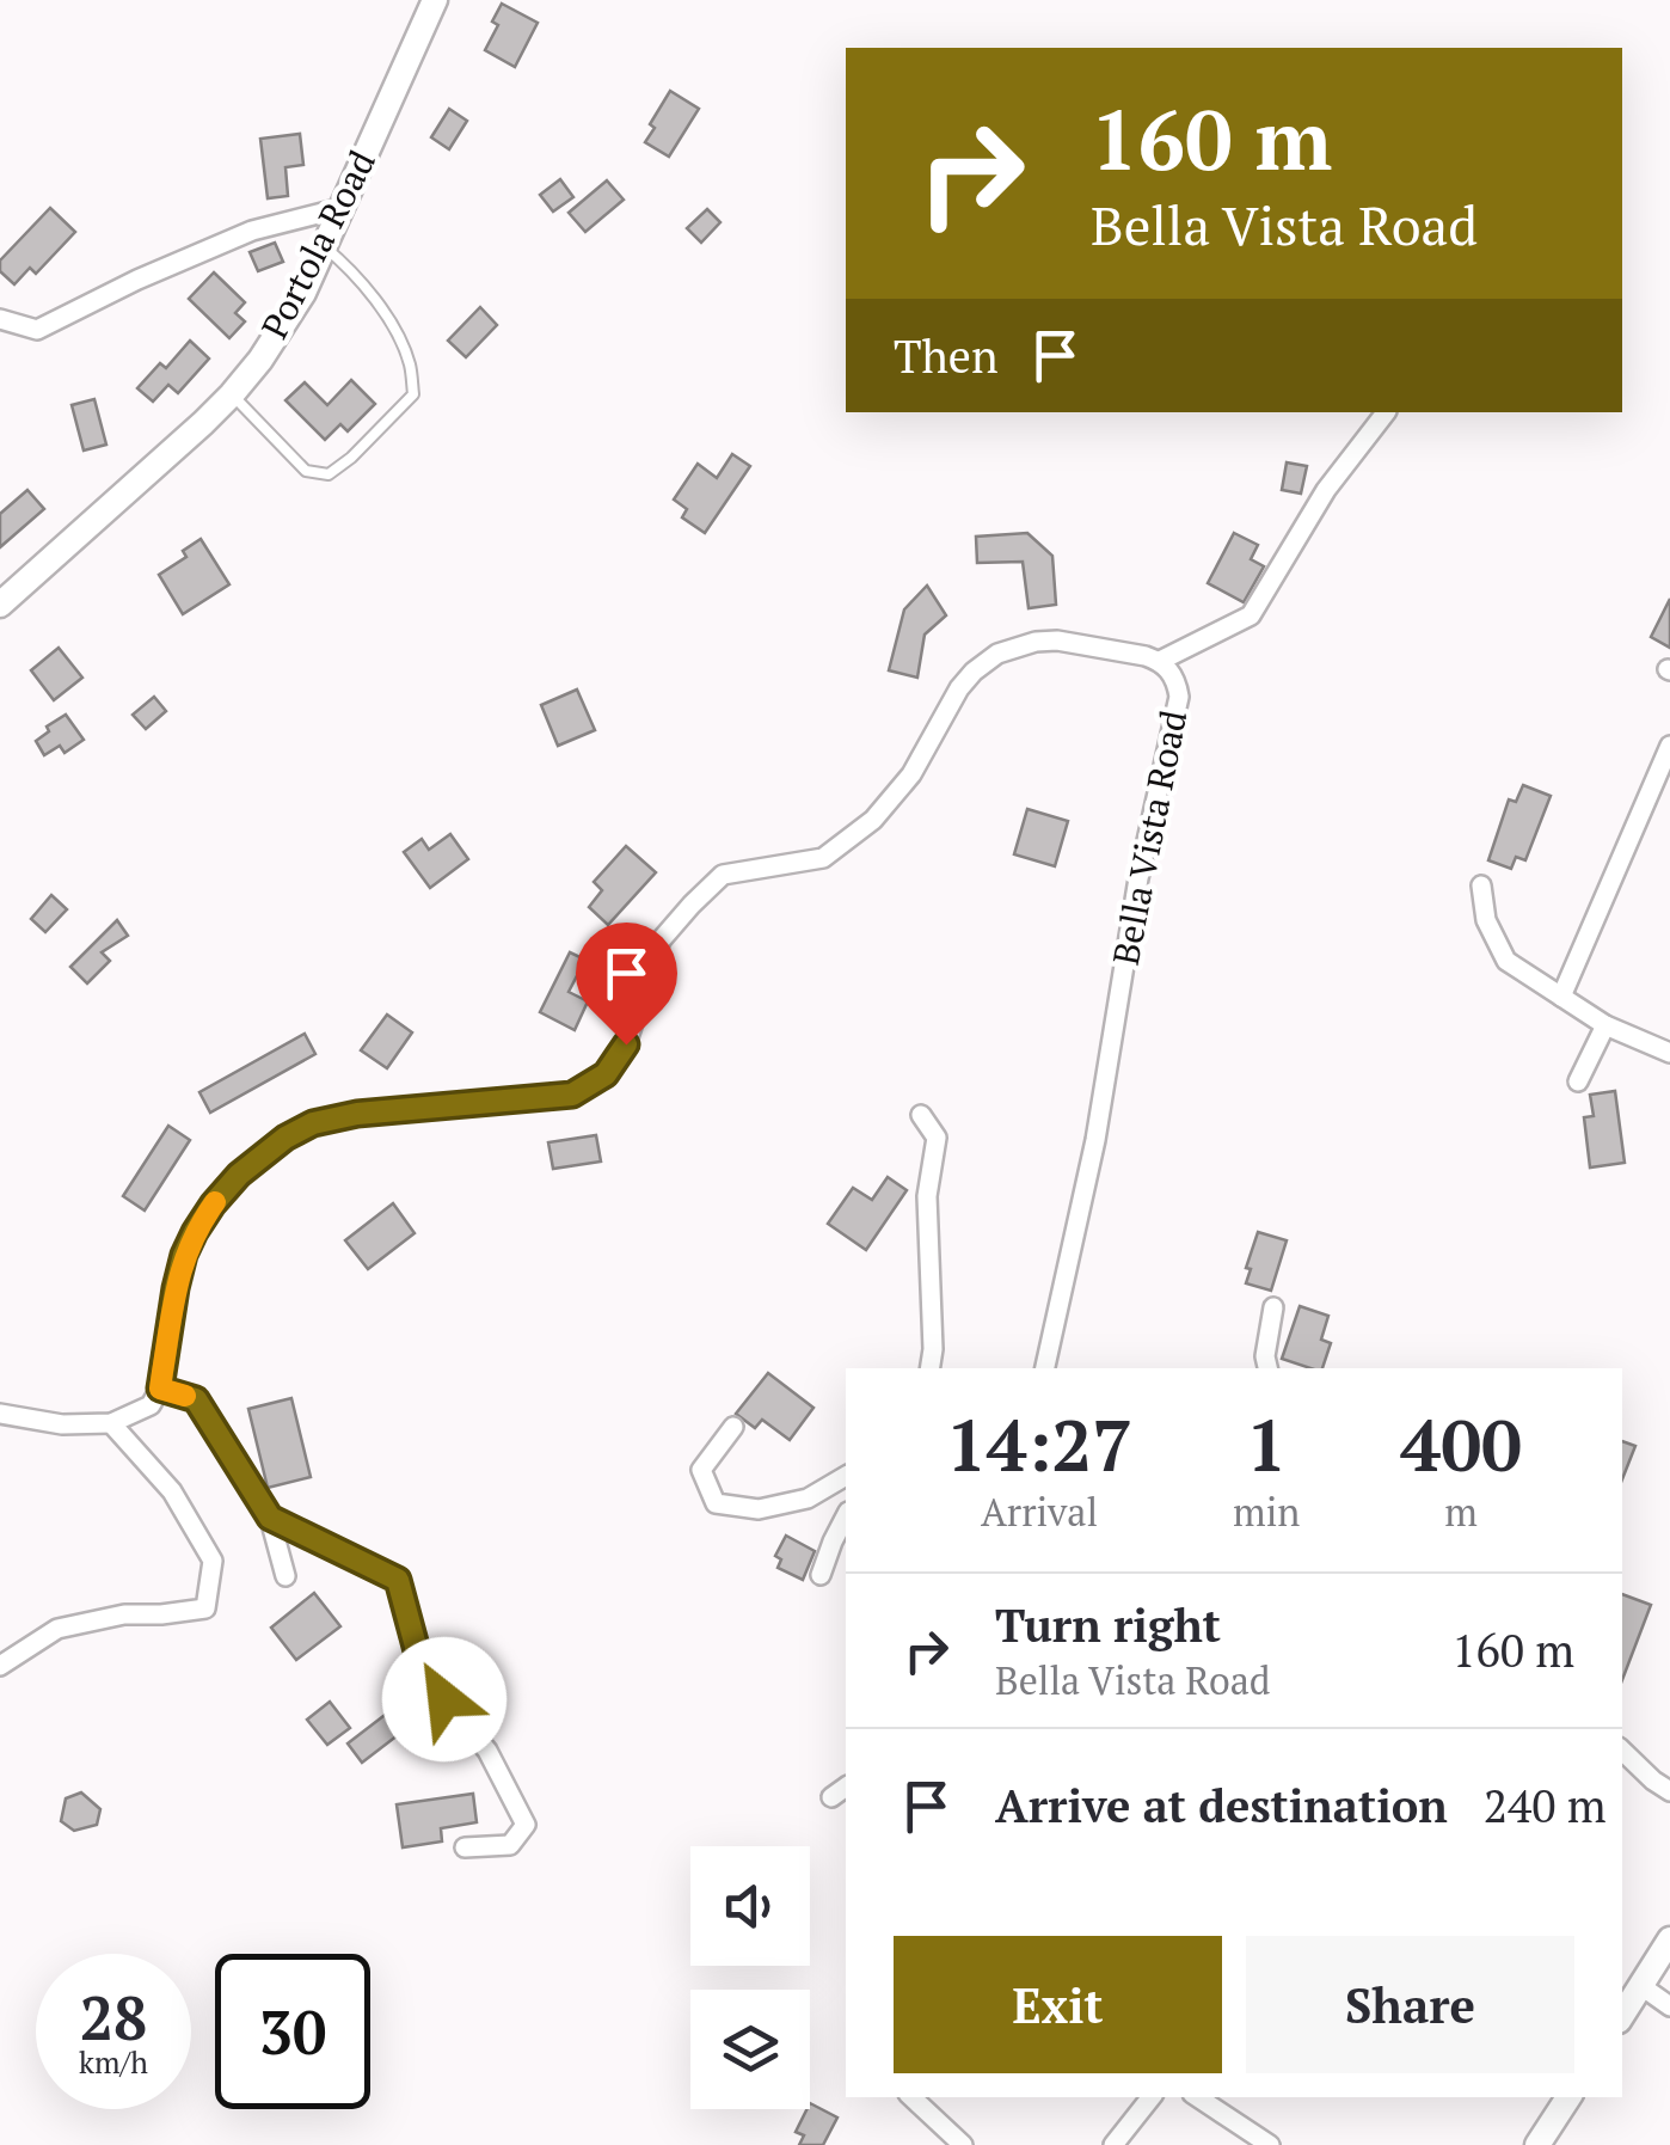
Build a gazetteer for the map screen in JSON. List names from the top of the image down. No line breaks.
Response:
{"streets":{"street":["Portola Road","Bella Vista Road"]},"page":{"turn":["160 m","Bella Vista Road"],"then":"Then","eta":["14:27","Arrival","1","min","400","m"],"list":[{"name":"Turn right","note":"Bella Vista Road","value":"160 m"},{"name":"Arrive at destination","value":"240 m"}],"buttons":["Exit","Share"],"speed":"28 km/h","limit":"30"}}
